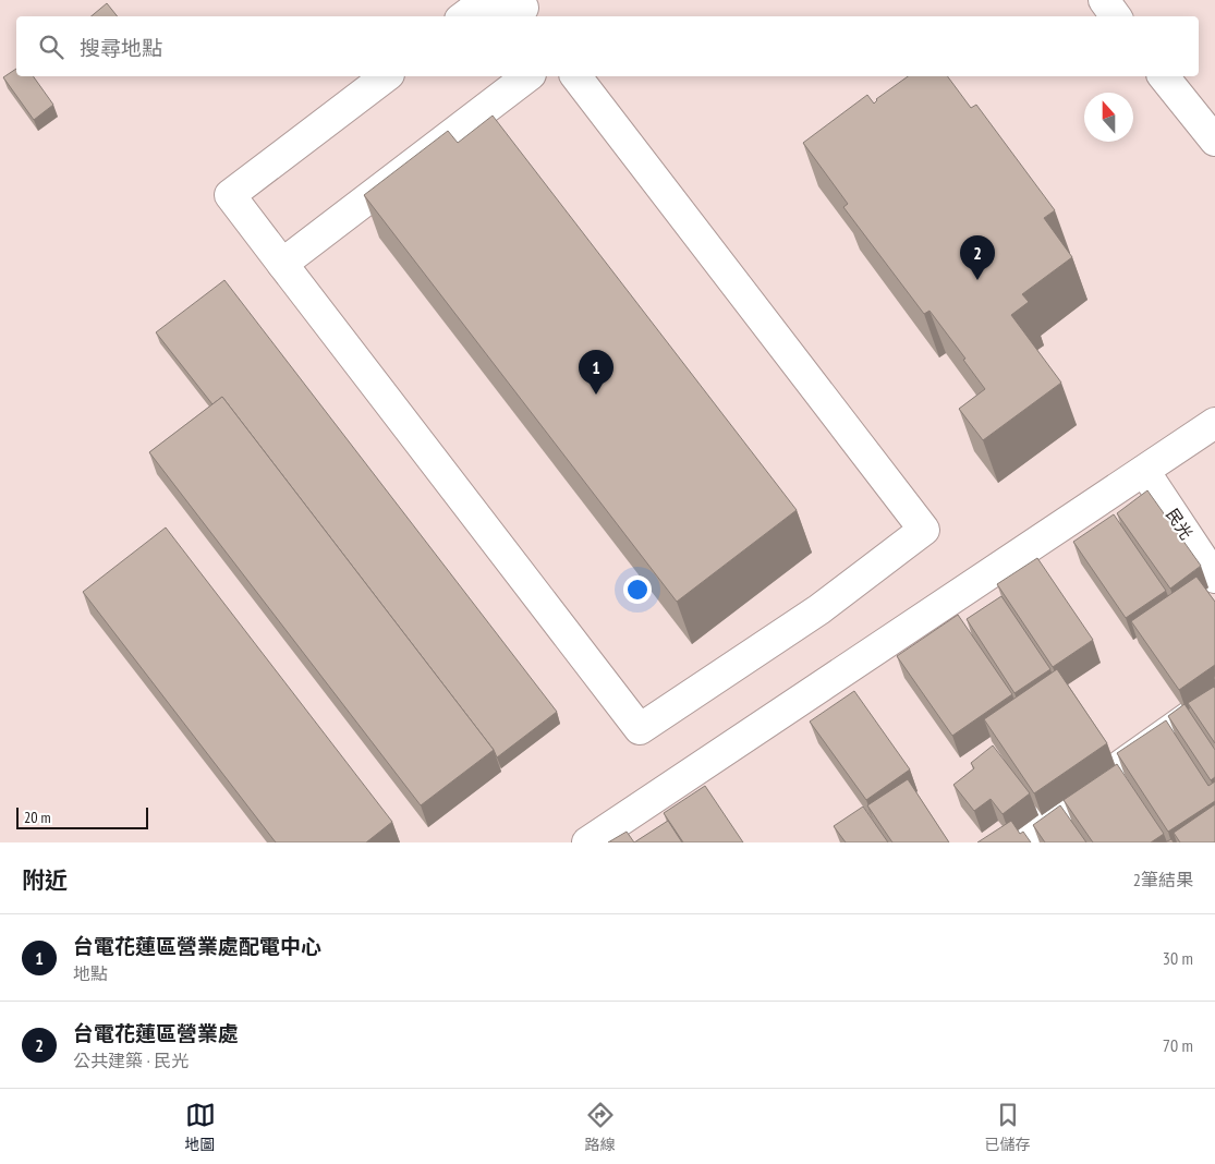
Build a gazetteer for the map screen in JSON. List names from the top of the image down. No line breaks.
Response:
{"streets":{"street":["民光"]},"scale_bar":"20 m","north":"top","page":{"search":"搜尋地點","pins":["2","1"],"scale":"20 m","heading":["附近","2筆結果"],"list":[{"mark":"1","name":"台電花蓮區營業處配電中心","note":"地點","value":"30 m"},{"mark":"2","name":"台電花蓮區營業處","note":"公共建築 · 民光","value":"70 m"}],"nav":["地圖","路線","已儲存"]}}
